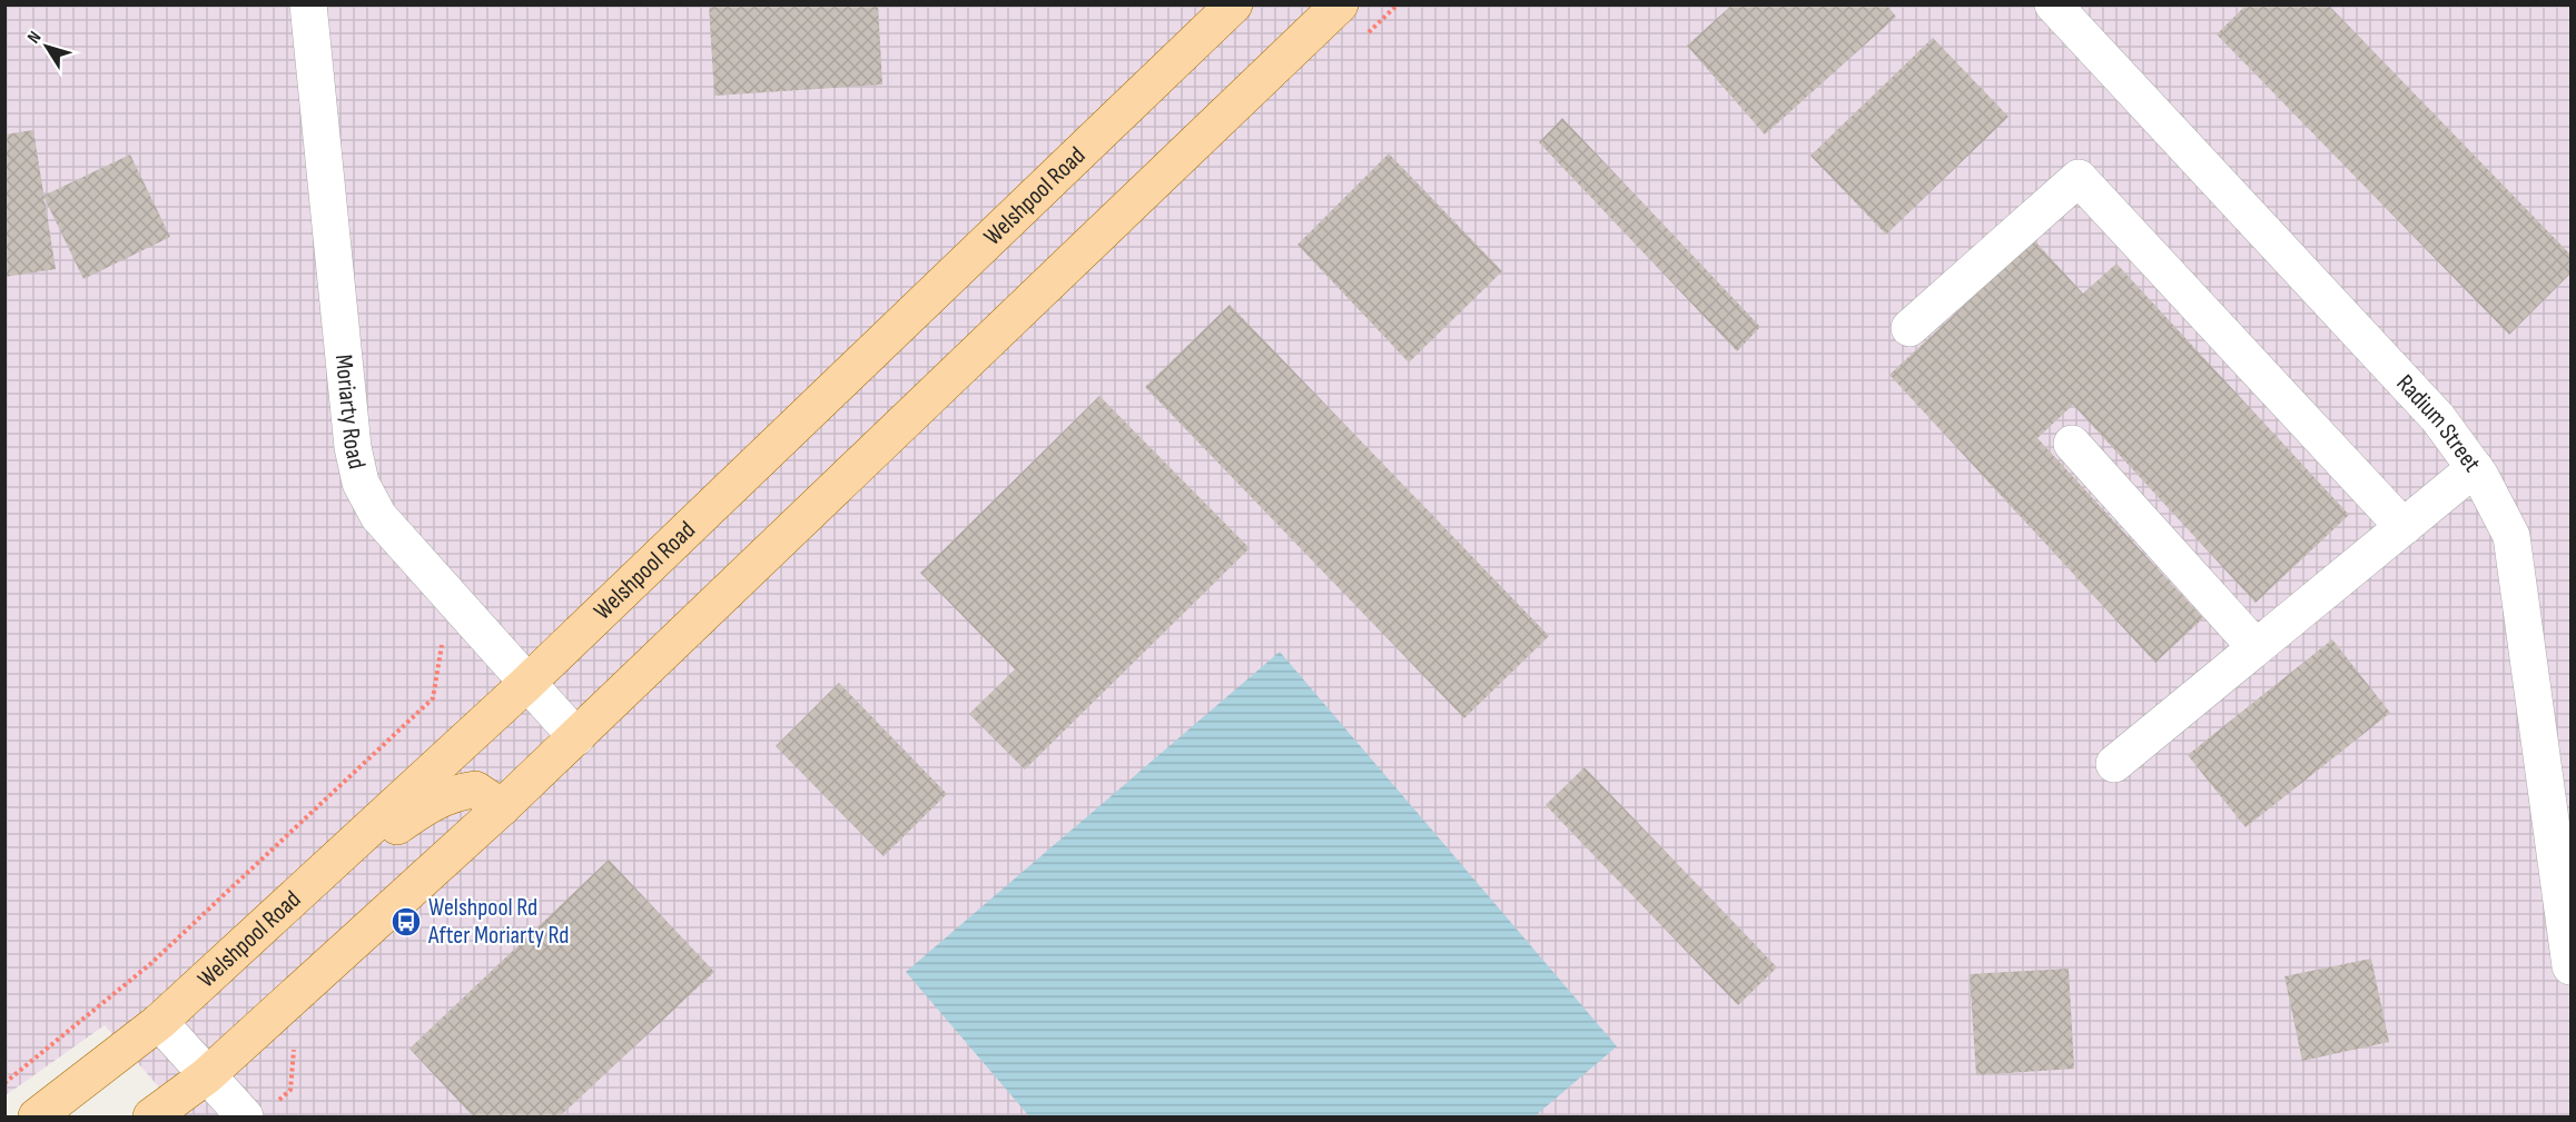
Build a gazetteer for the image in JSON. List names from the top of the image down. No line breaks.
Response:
{"streets":{"main road":["Welshpool Road"],"street":["Moriarty Road","Radium Street"]},"crossings":[["Welshpool Road","Moriarty Road"]],"places":{"bus stop":["Welshpool Rd After Moriarty Rd"]},"north":"top left"}
